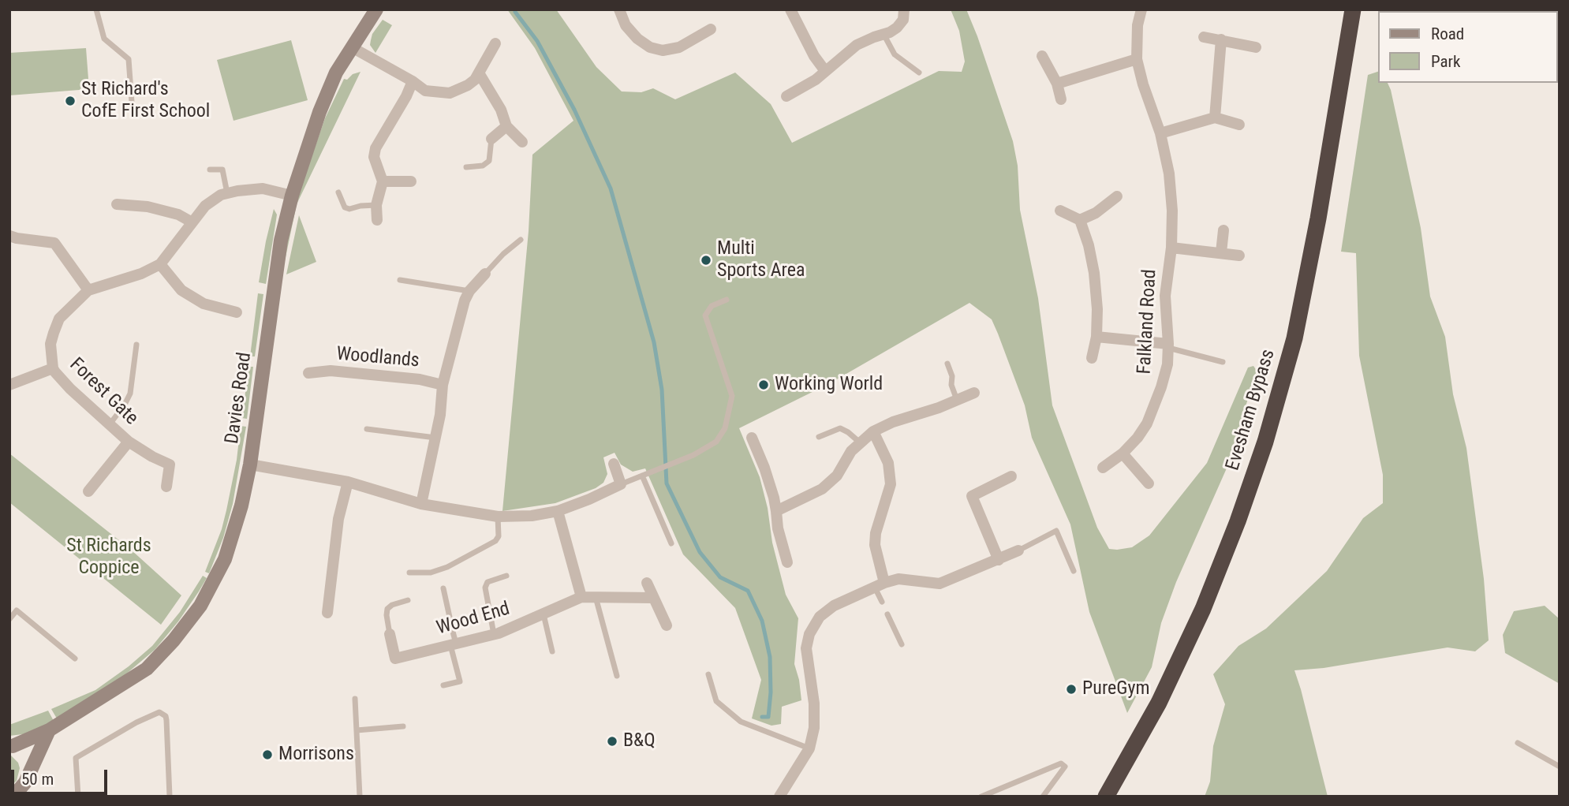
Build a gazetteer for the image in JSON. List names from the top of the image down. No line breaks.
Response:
{"streets":{"highway":["Evesham Bypass"],"street":["Falkland Road","Woodlands","Forest Gate","Davies Road","Wood End"]},"crossings":[["Forest Gate","Davies Road"]],"parks":["St Richards Coppice"],"places":["St Richard's CofE First School","Multi Sports Area","Working World","PureGym","B&Q","Morrisons"],"legend":["Road","Park"],"scale_bar":"50 m"}
